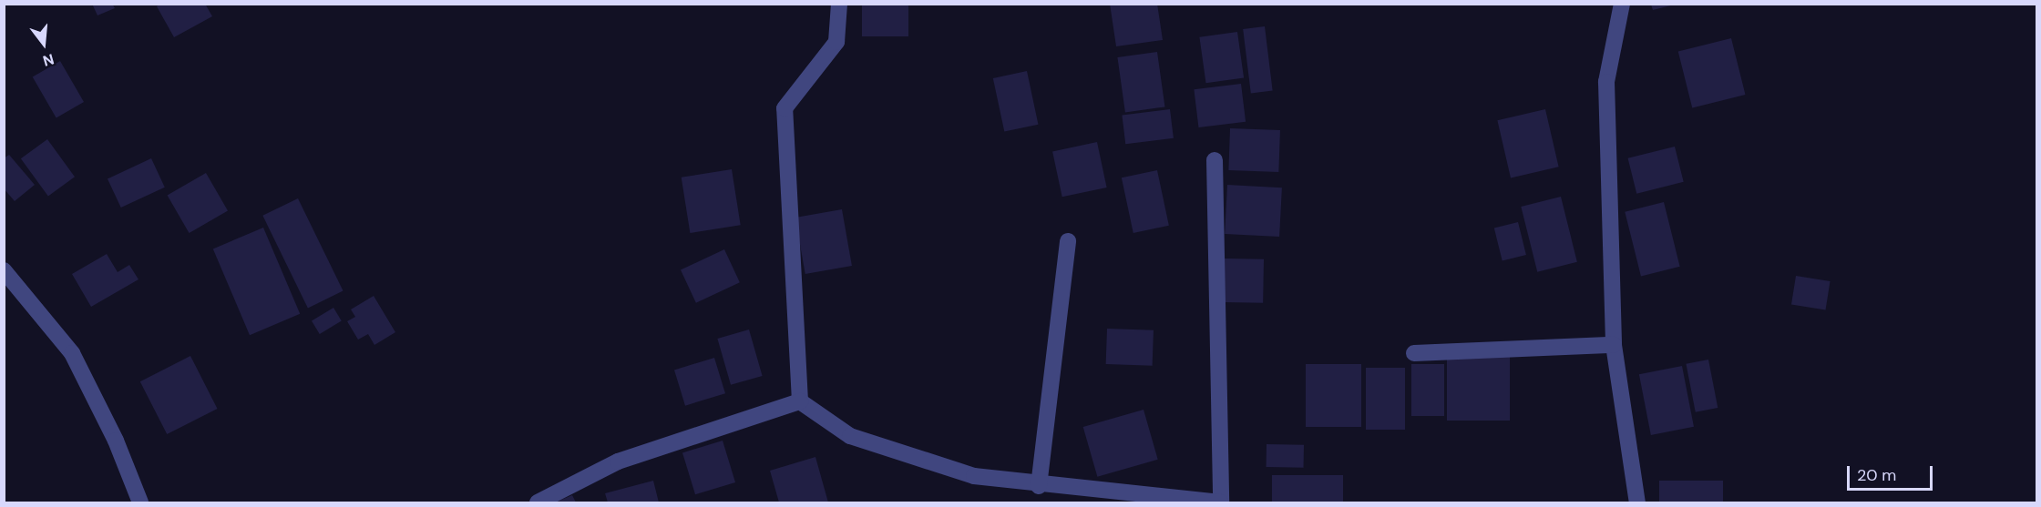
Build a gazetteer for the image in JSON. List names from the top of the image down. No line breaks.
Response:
{"scale_bar":"20 m","north":"bottom"}
